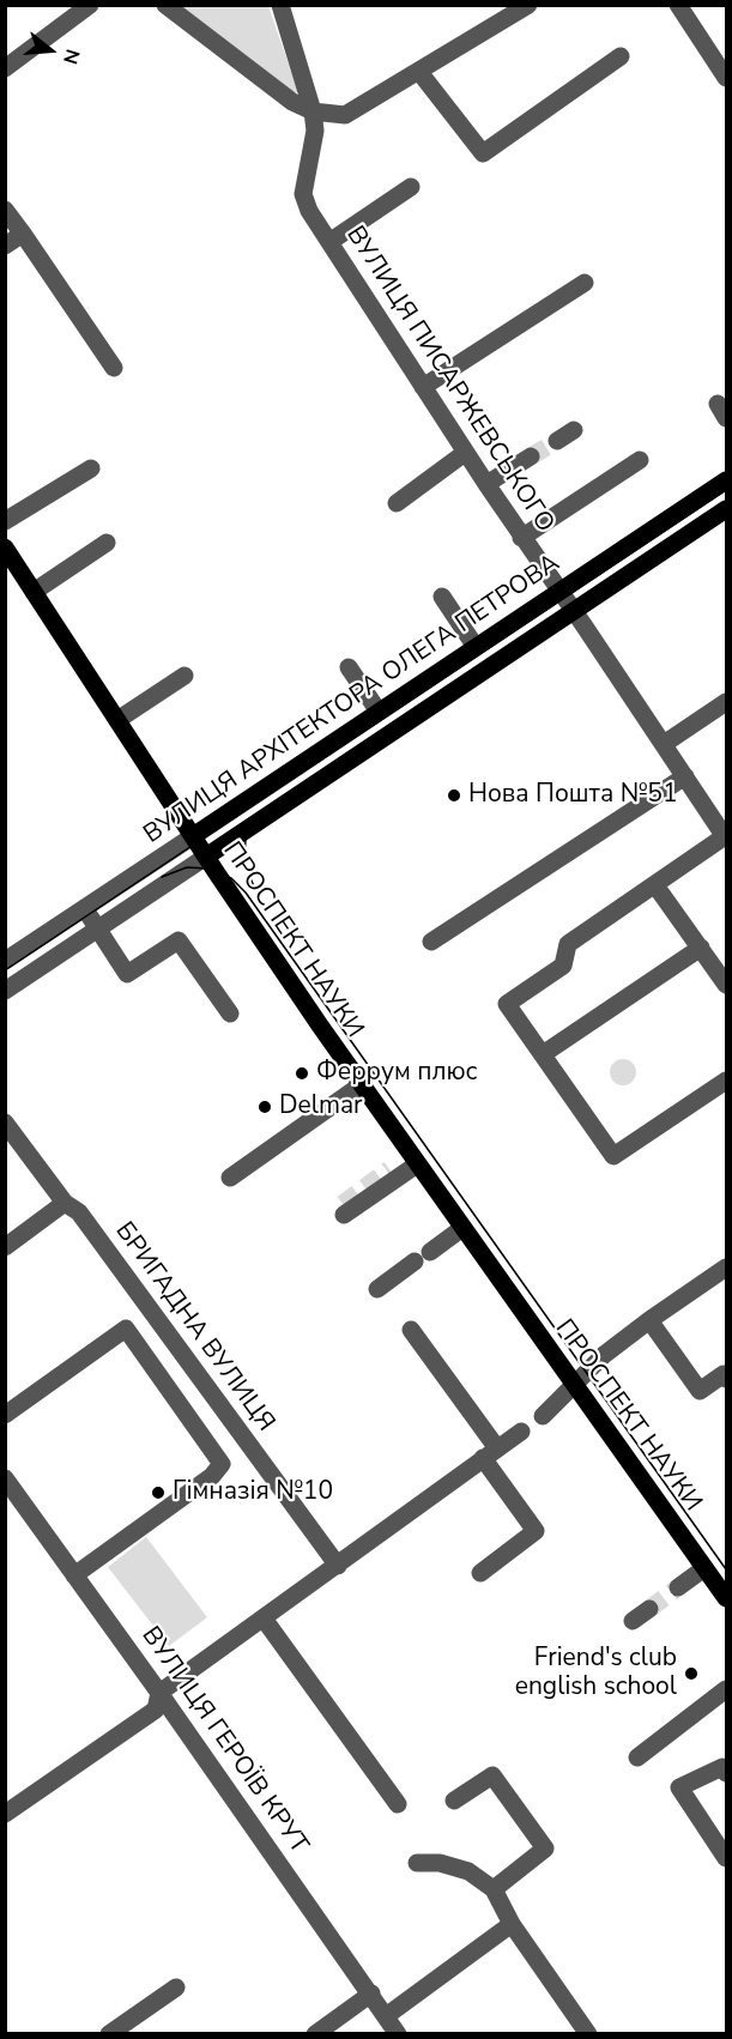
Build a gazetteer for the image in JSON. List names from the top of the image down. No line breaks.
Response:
{"streets":{"main road":["ВУЛИЦЯ АРХІТЕКТОРА ОЛЕГА ПЕТРОВА","ПРОСПЕКТ НАУКИ"],"street":["ВУЛИЦЯ ПИСАРЖЕВСЬКОГО","БРИГАДНА ВУЛИЦЯ","ВУЛИЦЯ ГЕРОЇВ КРУТ"]},"crossings":[["ВУЛИЦЯ ПИСАРЖЕВСЬКОГО","ВУЛИЦЯ АРХІТЕКТОРА ОЛЕГА ПЕТРОВА"],["ВУЛИЦЯ АРХІТЕКТОРА ОЛЕГА ПЕТРОВА","ПРОСПЕКТ НАУКИ"]],"places":["Нова Пошта №51","Феррум плюс","Delmar","Гімназія №10","Friend's club english school"],"north":"right"}
